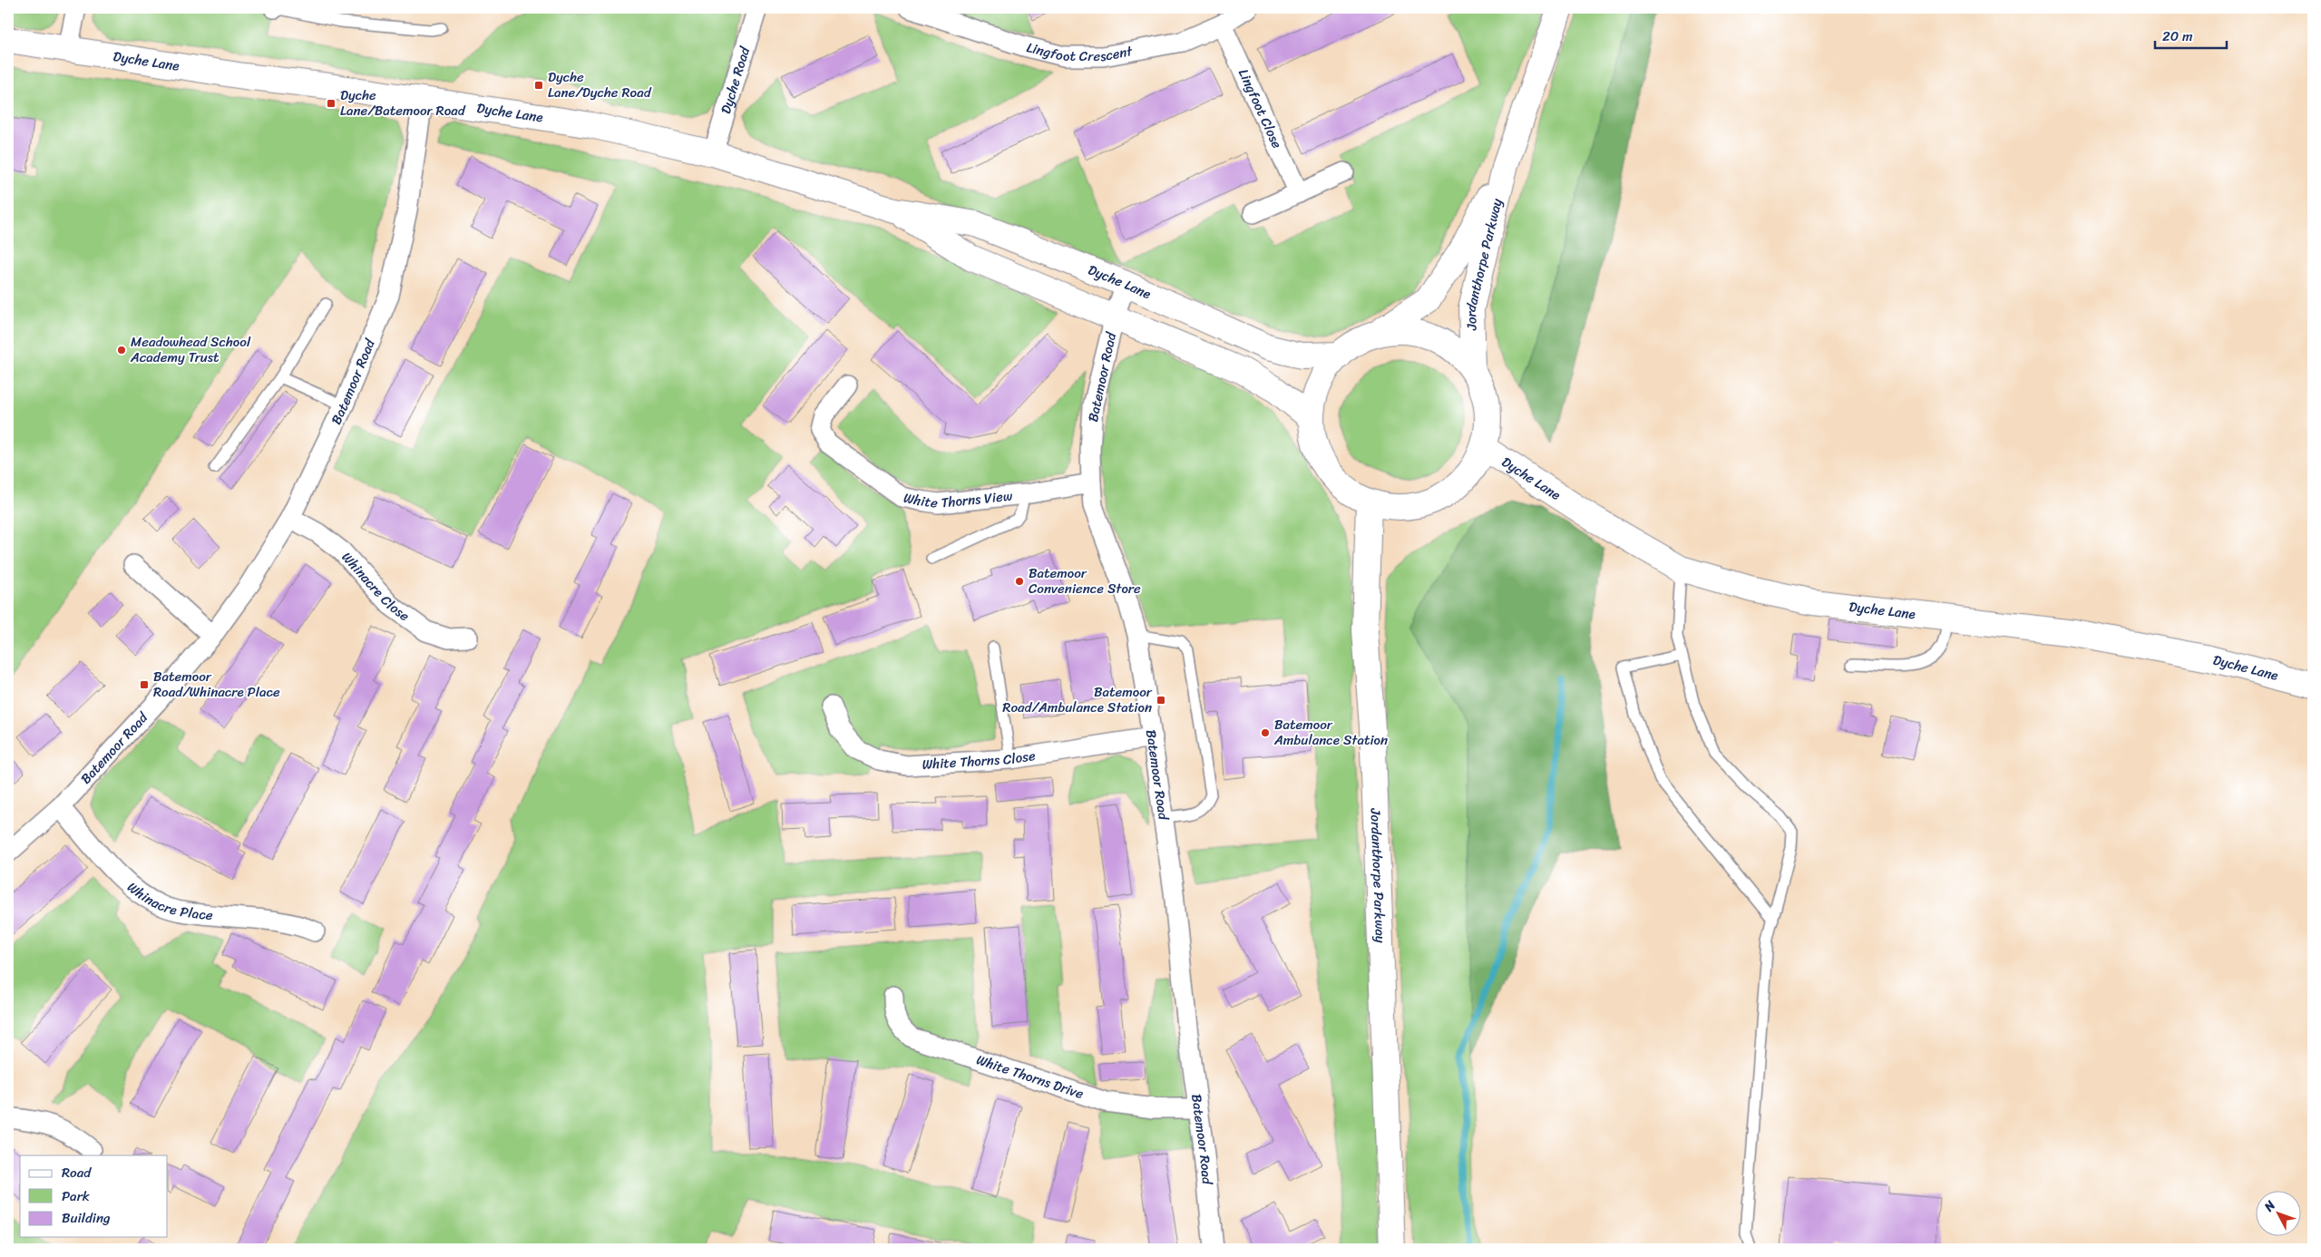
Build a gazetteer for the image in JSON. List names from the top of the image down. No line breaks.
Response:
{"streets":{"main road":["Dyche Lane","Jordanthorpe Parkway"],"street":["Lingfoot Crescent","Dyche Road","Lingfoot Close","Batemoor Road","White Thorns View","Whinacre Close","White Thorns Close","Whinacre Place","White Thorns Drive"]},"crossings":[["Lingfoot Crescent","Lingfoot Close"],["Dyche Lane","Dyche Road"],["Dyche Lane","Batemoor Road"],["Batemoor Road","White Thorns View"],["Batemoor Road","Whinacre Close"],["Batemoor Road","White Thorns Close"],["Batemoor Road","Whinacre Place"],["Batemoor Road","White Thorns Drive"]],"places":{"transit":["Dyche Lane/Dyche Road","Dyche Lane/Batemoor Road","Batemoor Road/Whinacre Place","Batemoor Road/Ambulance Station"],"other":["Meadowhead School Academy Trust","Batemoor Convenience Store","Batemoor Ambulance Station"]},"legend":["Road","Park","Building"],"scale_bar":"20 m","north":"top left"}
